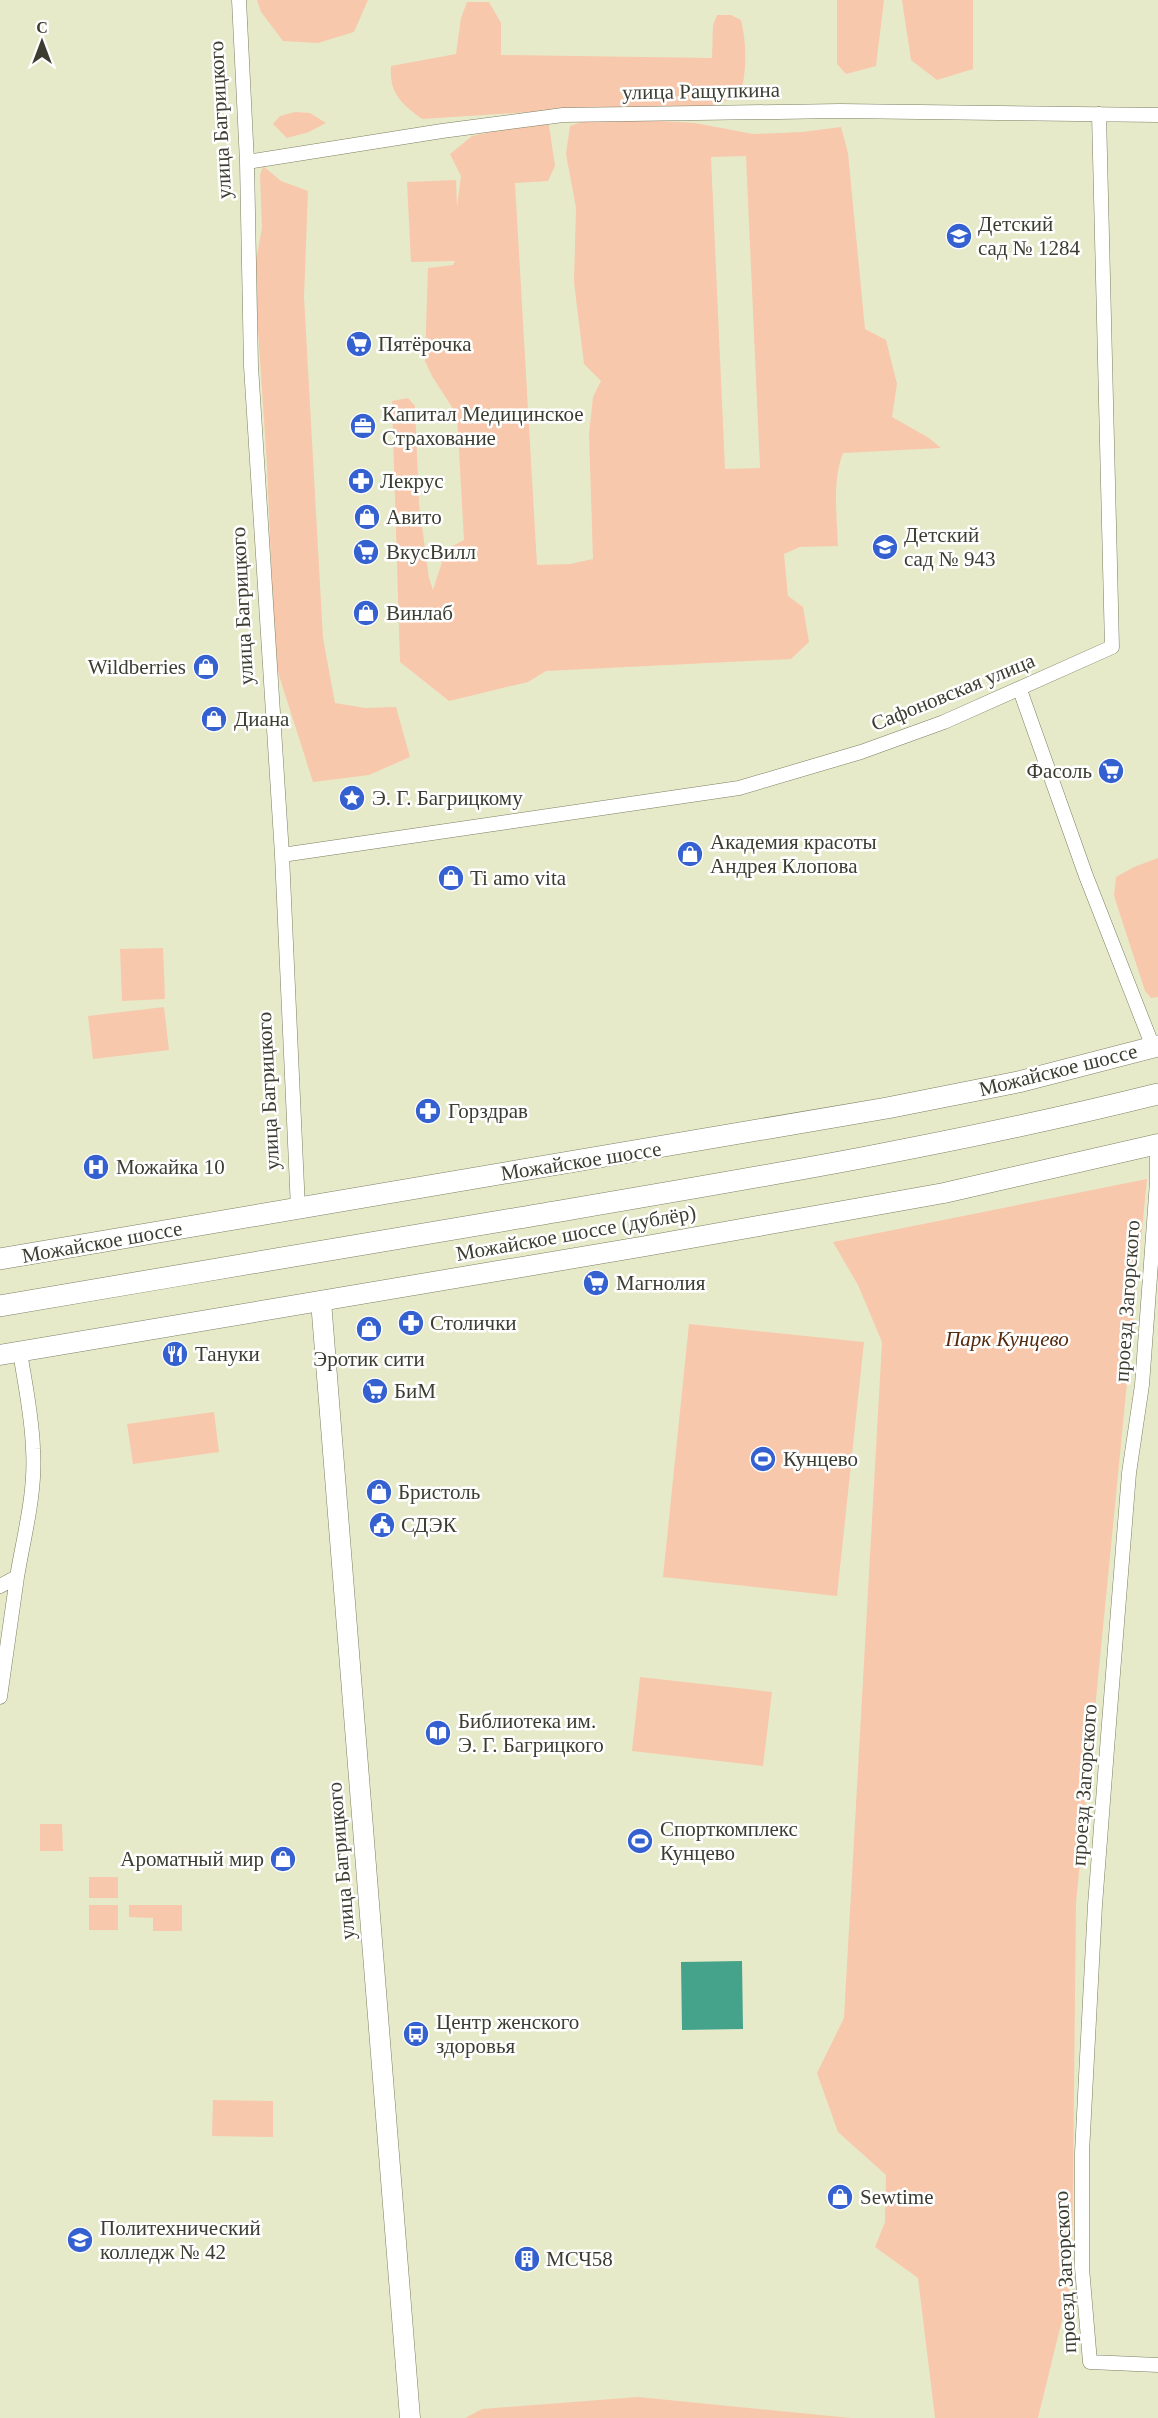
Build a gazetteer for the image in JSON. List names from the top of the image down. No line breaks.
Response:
{"streets":{"main road":["улица Багрицкого","Можайское шоссе","Можайское шоссе (дублёр)"],"street":["улица Ращупкина","Сафоновская улица","проезд Загорского"]},"crossings":[["улица Ращупкина","улица Багрицкого"],["улица Ращупкина","Сафоновская улица"],["улица Багрицкого","Сафоновская улица"],["улица Багрицкого","Можайское шоссе"],["улица Багрицкого","Можайское шоссе (дублёр)"],["Можайское шоссе (дублёр)","проезд Загорского"]],"parks":["Парк Кунцево"],"places":{"school or university":["Детский сад № 1284","Детский сад № 943","Политехнический колледж № 42"],"supermarket":["Пятёрочка","ВкусВилл","Фасоль","Магнолия","БиМ"],"office":["Капитал Медицинское Страхование"],"pharmacy":["Лекрус","Горздрав","Столички"],"shop":["Авито","Винлаб","Wildberries","Диана","Академия красоты Андрея Клопова","Ti amo vita","Эротик сити","Бристоль","Ароматный мир","Sewtime"],"place":["Э. Г. Багрицкому"],"hospital":["Можайка 10"],"restaurant":["Тануки"],"sports":["Кунцево","Спорткомплекс Кунцево"],"public building":["СДЭК"],"library":["Библиотека им. Э. Г. Багрицкого"],"bus stop":["Центр женского здоровья"],"building":["МСЧ58"]},"north":"top"}
